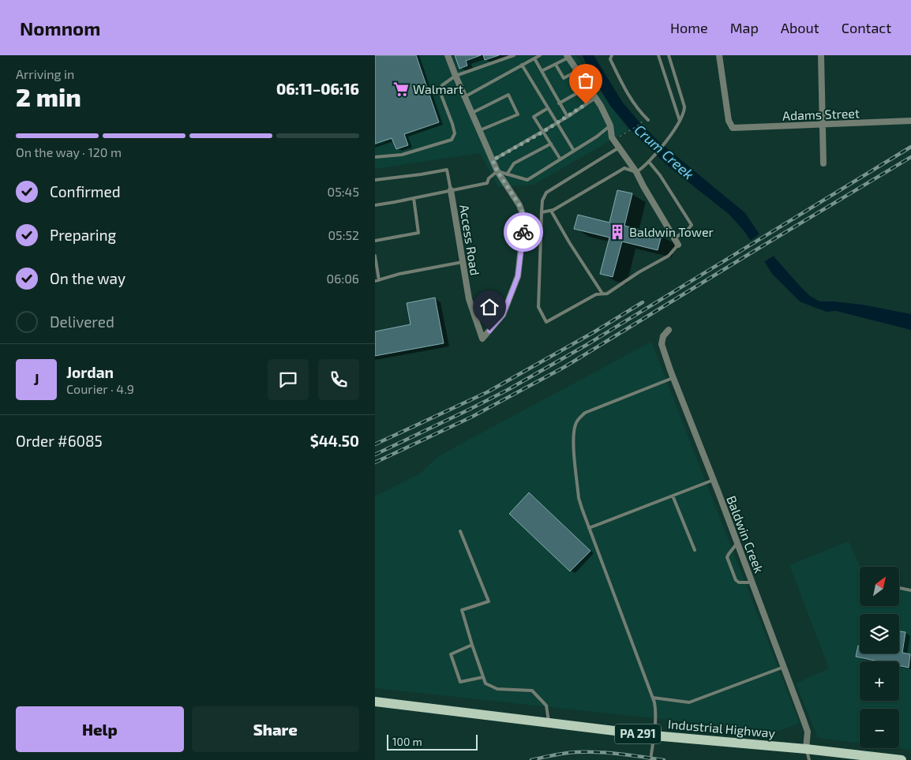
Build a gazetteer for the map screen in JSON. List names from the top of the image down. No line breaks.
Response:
{"streets":{"main road":["Industrial Highway","PA 291"],"street":["Adams Street","Access Road","Baldwin Creek"]},"crossings":[["Baldwin Creek","Industrial Highway"]],"water":["Crum Creek"],"places":{"supermarket":["Walmart"],"building":["Baldwin Tower"]},"scale_bar":"100 m","north":"top right","page":{"header":"Nomnom","nav":["Home","Map","About","Contact"],"heading":["2 min","Arriving in","06:11–06:16"],"panel":["Jordan","Courier · 4.9","Order #6085","$44.50"],"bar":"On the way · 120 m","list":[["Confirmed","05:45"],["Preparing","05:52"],["On the way","06:06"],"Delivered"],"round":"J","map_buttons":["+","−"],"buttons":["Help","Share"],"scale":"100 m"}}
